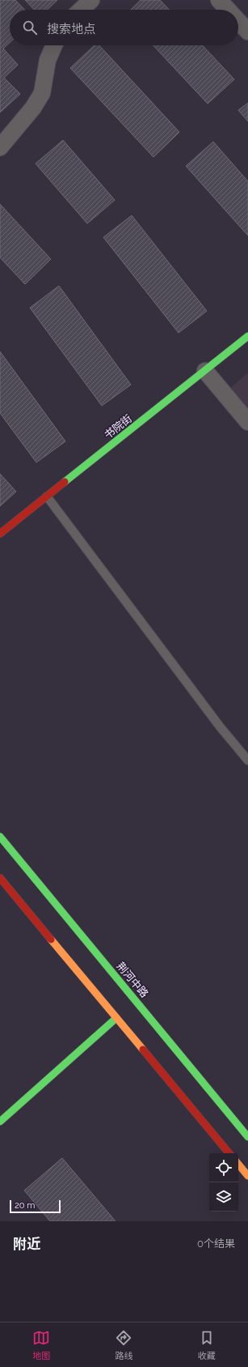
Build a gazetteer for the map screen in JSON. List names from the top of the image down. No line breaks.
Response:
{"streets":{"main road":["书院街","荆河中路"]},"scale_bar":"20 m","page":{"search":"搜索地点","scale":"20 m","heading":["附近","0个结果"],"nav":["地图","路线","收藏"]}}
